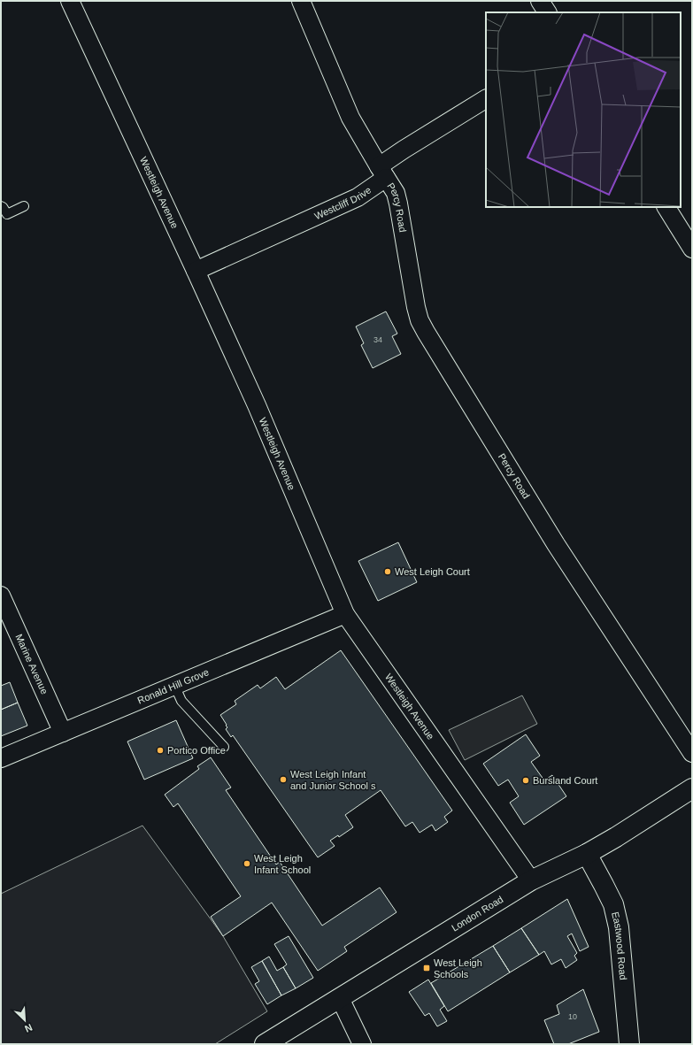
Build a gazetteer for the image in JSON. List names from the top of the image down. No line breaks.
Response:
{"streets":{"main road":["London Road","Eastwood Road"],"street":["Westleigh Avenue","Westcliff Drive","Percy Road","Marine Avenue","Ronald Hill Grove"]},"crossings":[["Westleigh Avenue","Westcliff Drive"],["Westleigh Avenue","Ronald Hill Grove"],["Westleigh Avenue","London Road"],["Westcliff Drive","Percy Road"],["Marine Avenue","Ronald Hill Grove"],["London Road","Eastwood Road"]],"places":{"other":["West Leigh Court","Portico Office","West Leigh Infant and Junior School s","Bursland Court","West Leigh Infant School"],"transit":["West Leigh Schools"]},"house_numbers":["34","10"],"north":"bottom right"}
